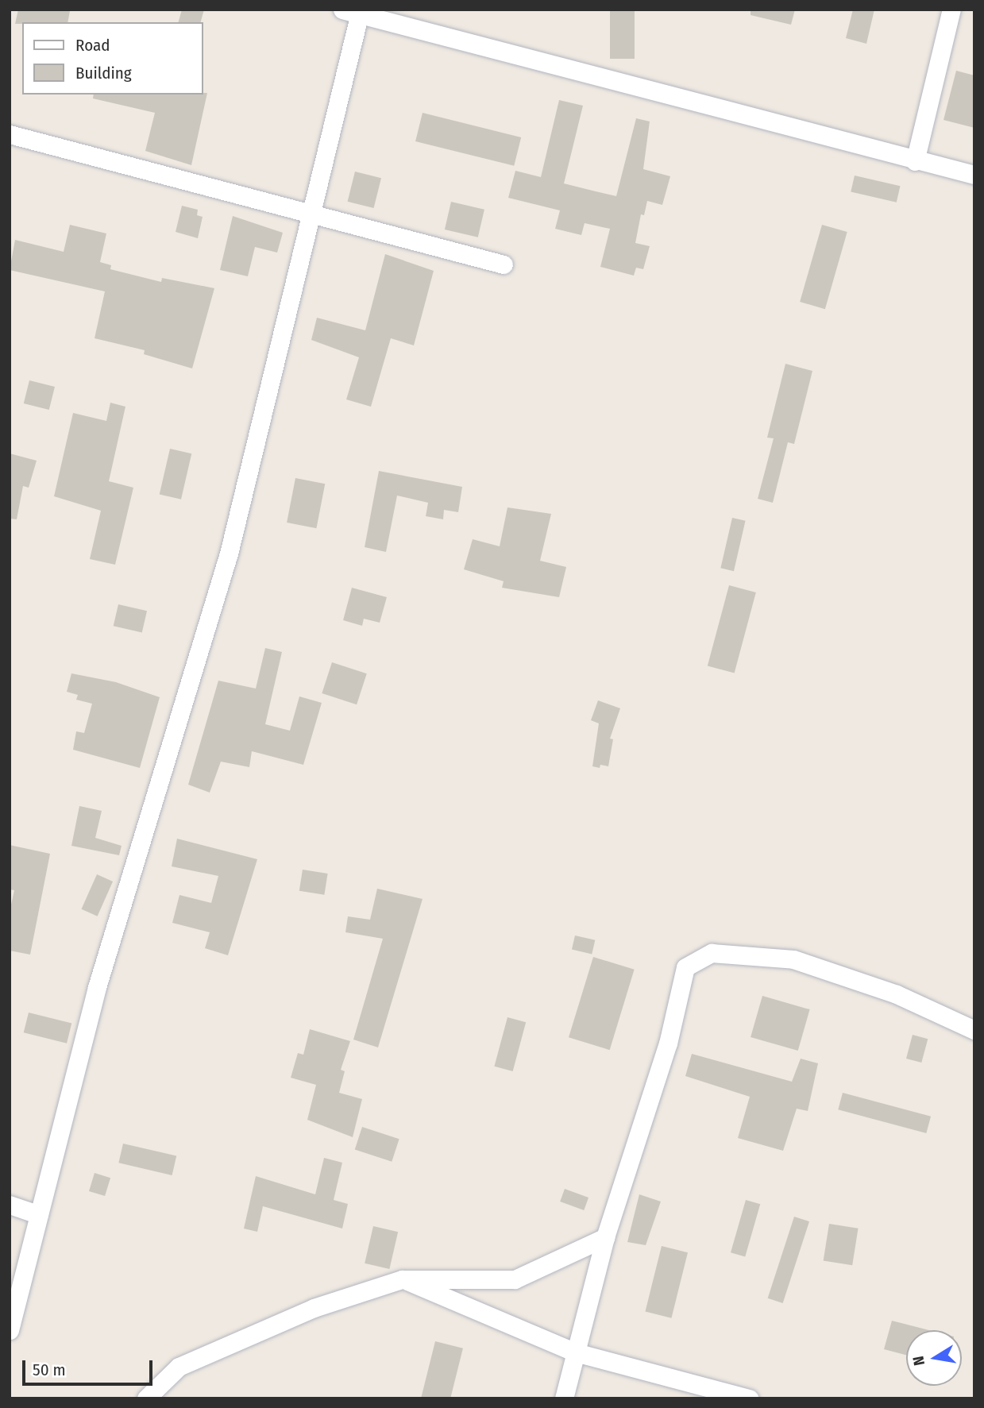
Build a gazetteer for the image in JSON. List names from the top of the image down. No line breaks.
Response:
{"legend":["Road","Building"],"scale_bar":"50 m","north":"left"}
